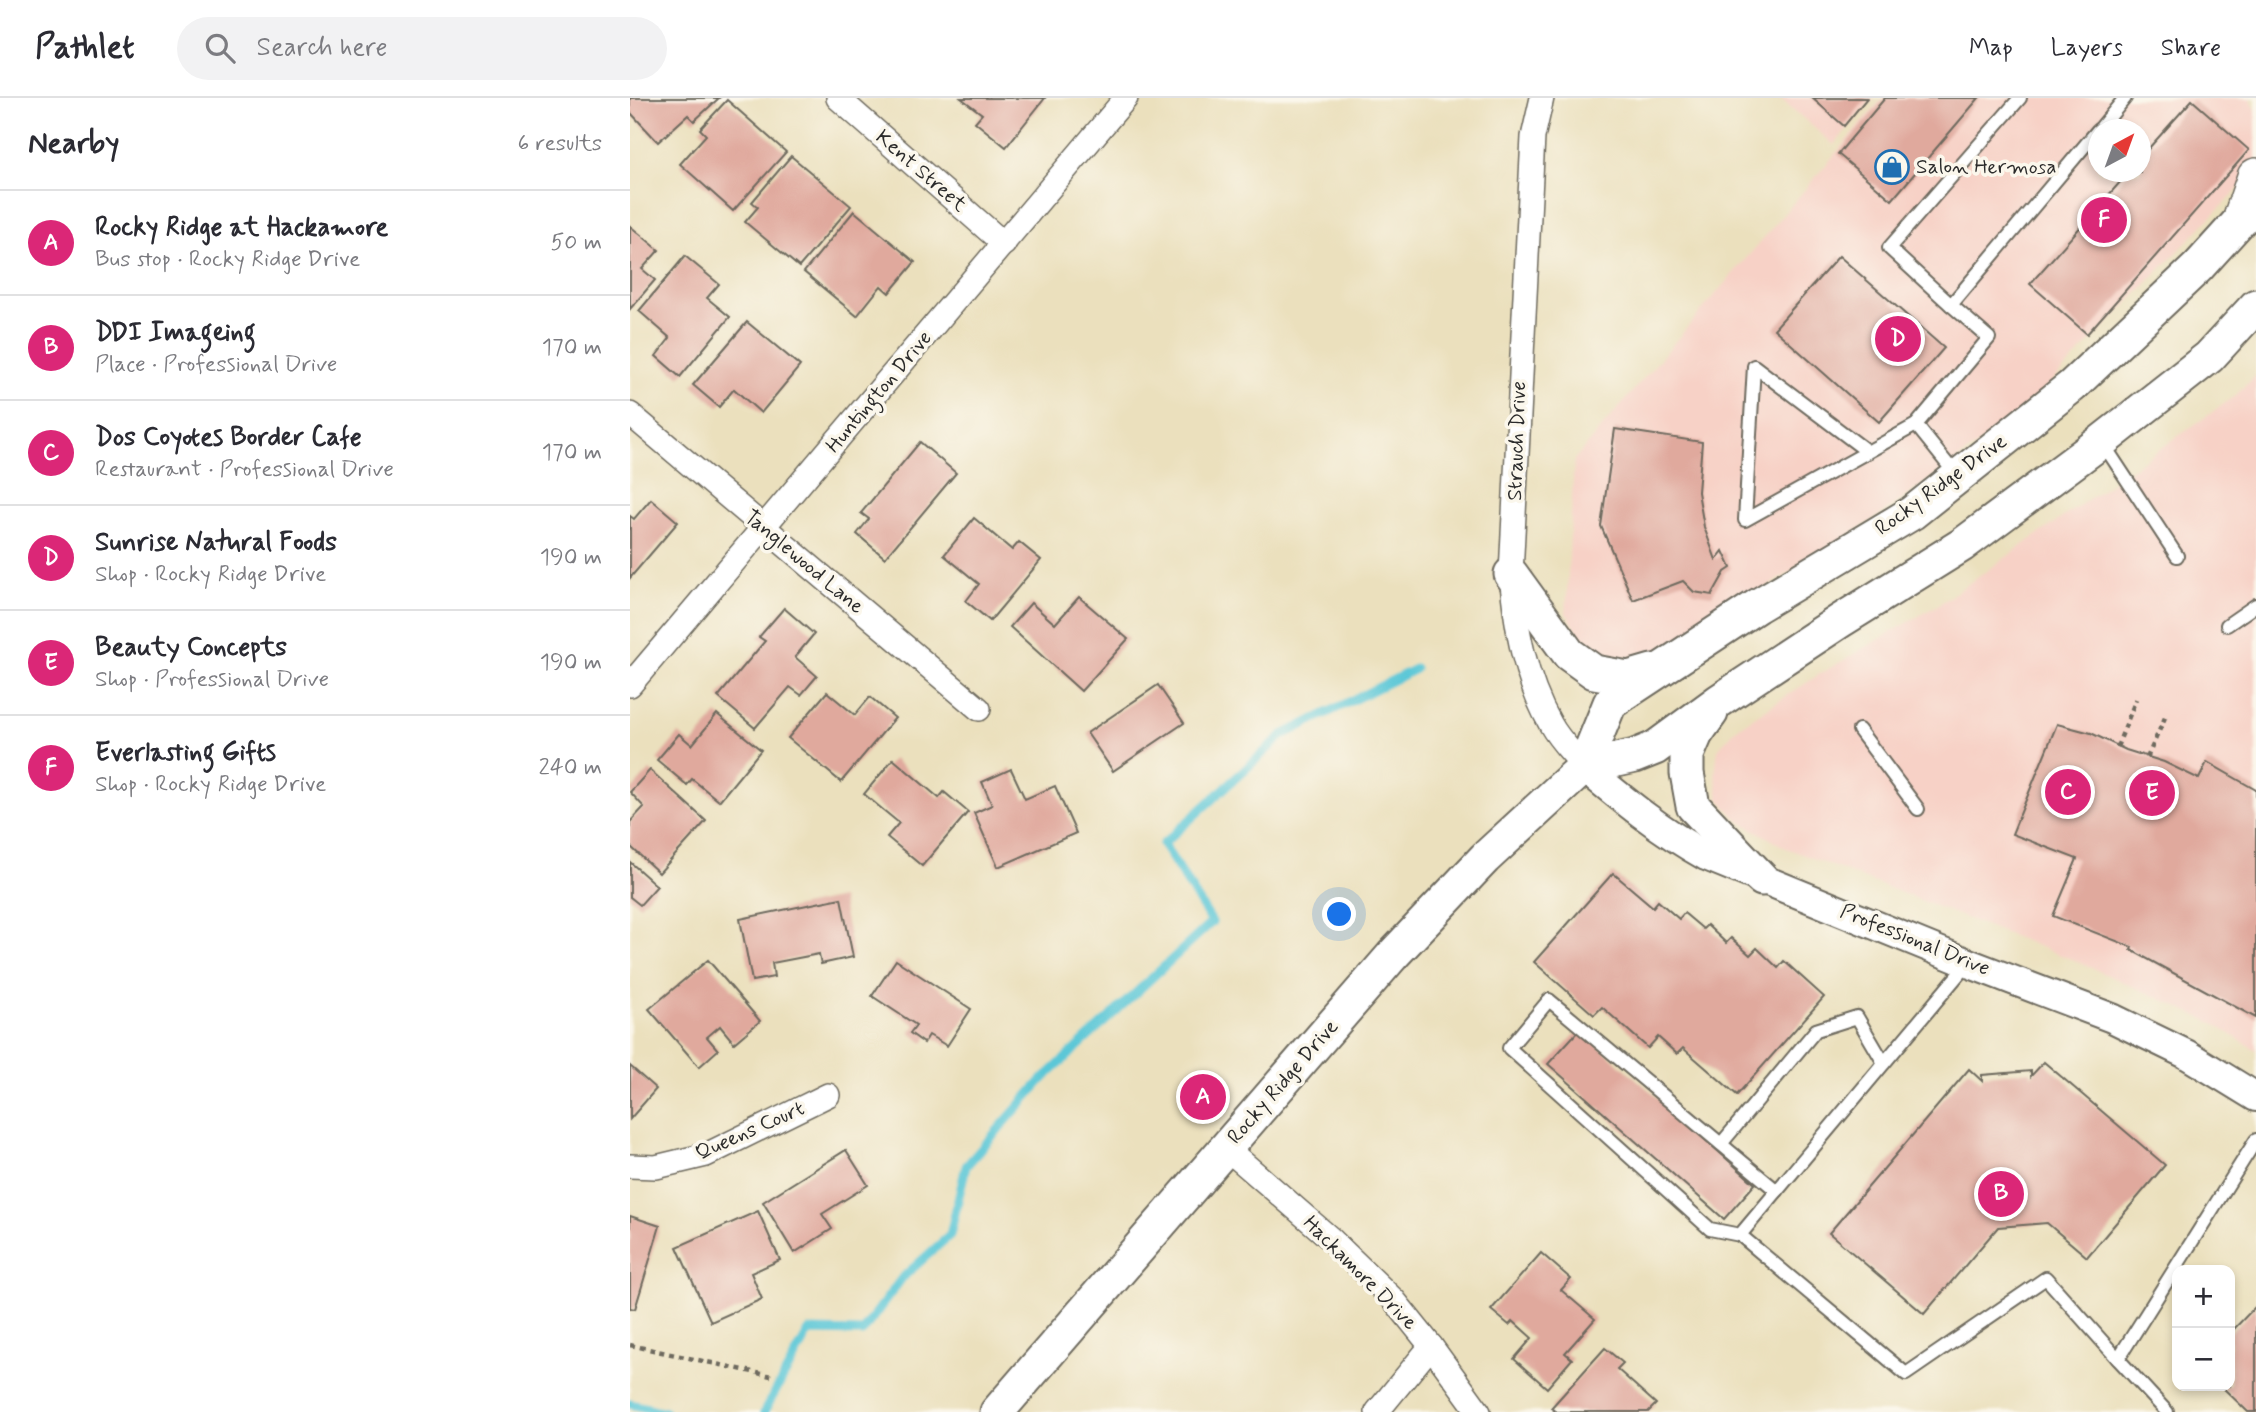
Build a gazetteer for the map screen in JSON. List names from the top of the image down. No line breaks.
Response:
{"streets":{"main road":["Rocky Ridge Drive"],"street":["Kent Street","Huntington Drive","Strauch Drive","Tanglewood Lane","Professional Drive","Queens Court","Hackamore Drive"]},"crossings":[["Kent Street","Huntington Drive"],["Huntington Drive","Tanglewood Lane"],["Strauch Drive","Rocky Ridge Drive"],["Strauch Drive","Professional Drive"],["Rocky Ridge Drive","Professional Drive"],["Rocky Ridge Drive","Hackamore Drive"]],"places":{"shop":["Salon Hermosa"]},"north":"top right","page":{"header":"Pathlet","search":"Search here","nav":["Map","Layers","Share"],"heading":["Nearby","6 results"],"list":[{"mark":"A","name":"Rocky Ridge at Hackamore","note":"Bus stop · Rocky Ridge Drive","value":"50 m"},{"mark":"B","name":"DDI Imageing","note":"Place · Professional Drive","value":"170 m"},{"mark":"C","name":"Dos Coyotes Border Cafe","note":"Restaurant · Professional Drive","value":"170 m"},{"mark":"D","name":"Sunrise Natural Foods","note":"Shop · Rocky Ridge Drive","value":"190 m"},{"mark":"E","name":"Beauty Concepts","note":"Shop · Professional Drive","value":"190 m"},{"mark":"F","name":"Everlasting Gifts","note":"Shop · Rocky Ridge Drive","value":"240 m"}],"pins":["F","D","C","E","A","B"],"map_buttons":["+","−"]}}
